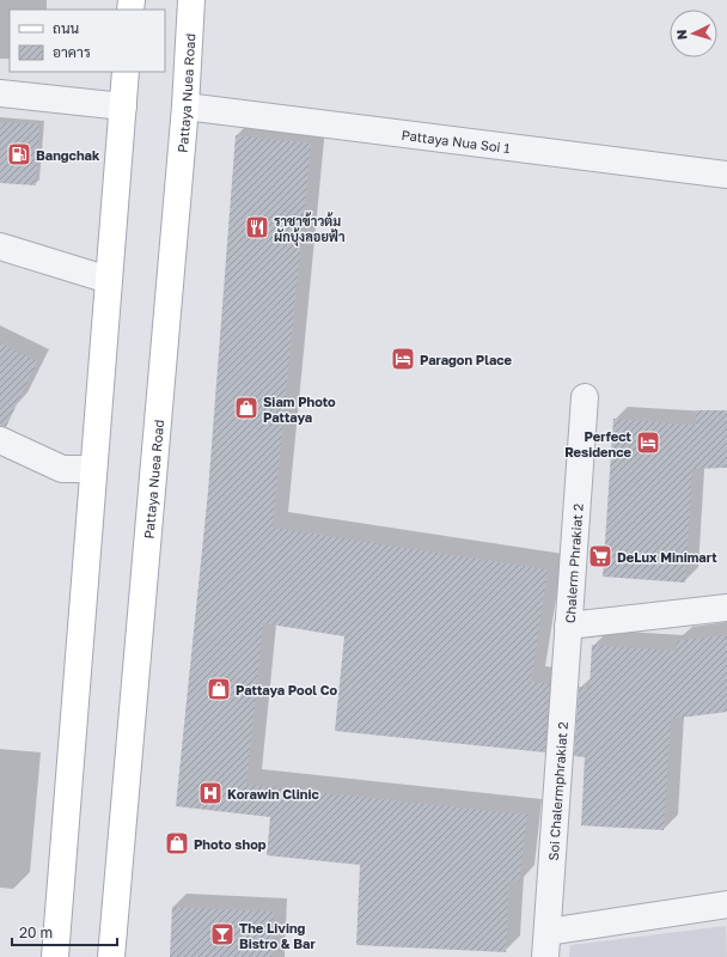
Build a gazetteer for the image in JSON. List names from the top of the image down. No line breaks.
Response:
{"streets":{"main road":["Pattaya Nuea Road"],"street":["Pattaya Nua Soi 1","Chalerm Phrakiat 2","Soi Chalermphrakiat 2"]},"crossings":[["Pattaya Nuea Road","Pattaya Nua Soi 1"],["Chalerm Phrakiat 2","Soi Chalermphrakiat 2"]],"places":{"fuel station":["Bangchak"],"restaurant":["ราชาข้าวต้ม ผักบุ้งลอยฟ้า"],"hotel":["Paragon Place","Perfect Residence"],"shop":["Siam Photo Pattaya","Pattaya Pool Co","Photo shop"],"supermarket":["DeLux Minimart"],"hospital":["Korawin Clinic"],"bar":["The Living Bistro & Bar"]},"legend":["ถนน","อาคาร"],"scale_bar":"20 m","north":"left"}
